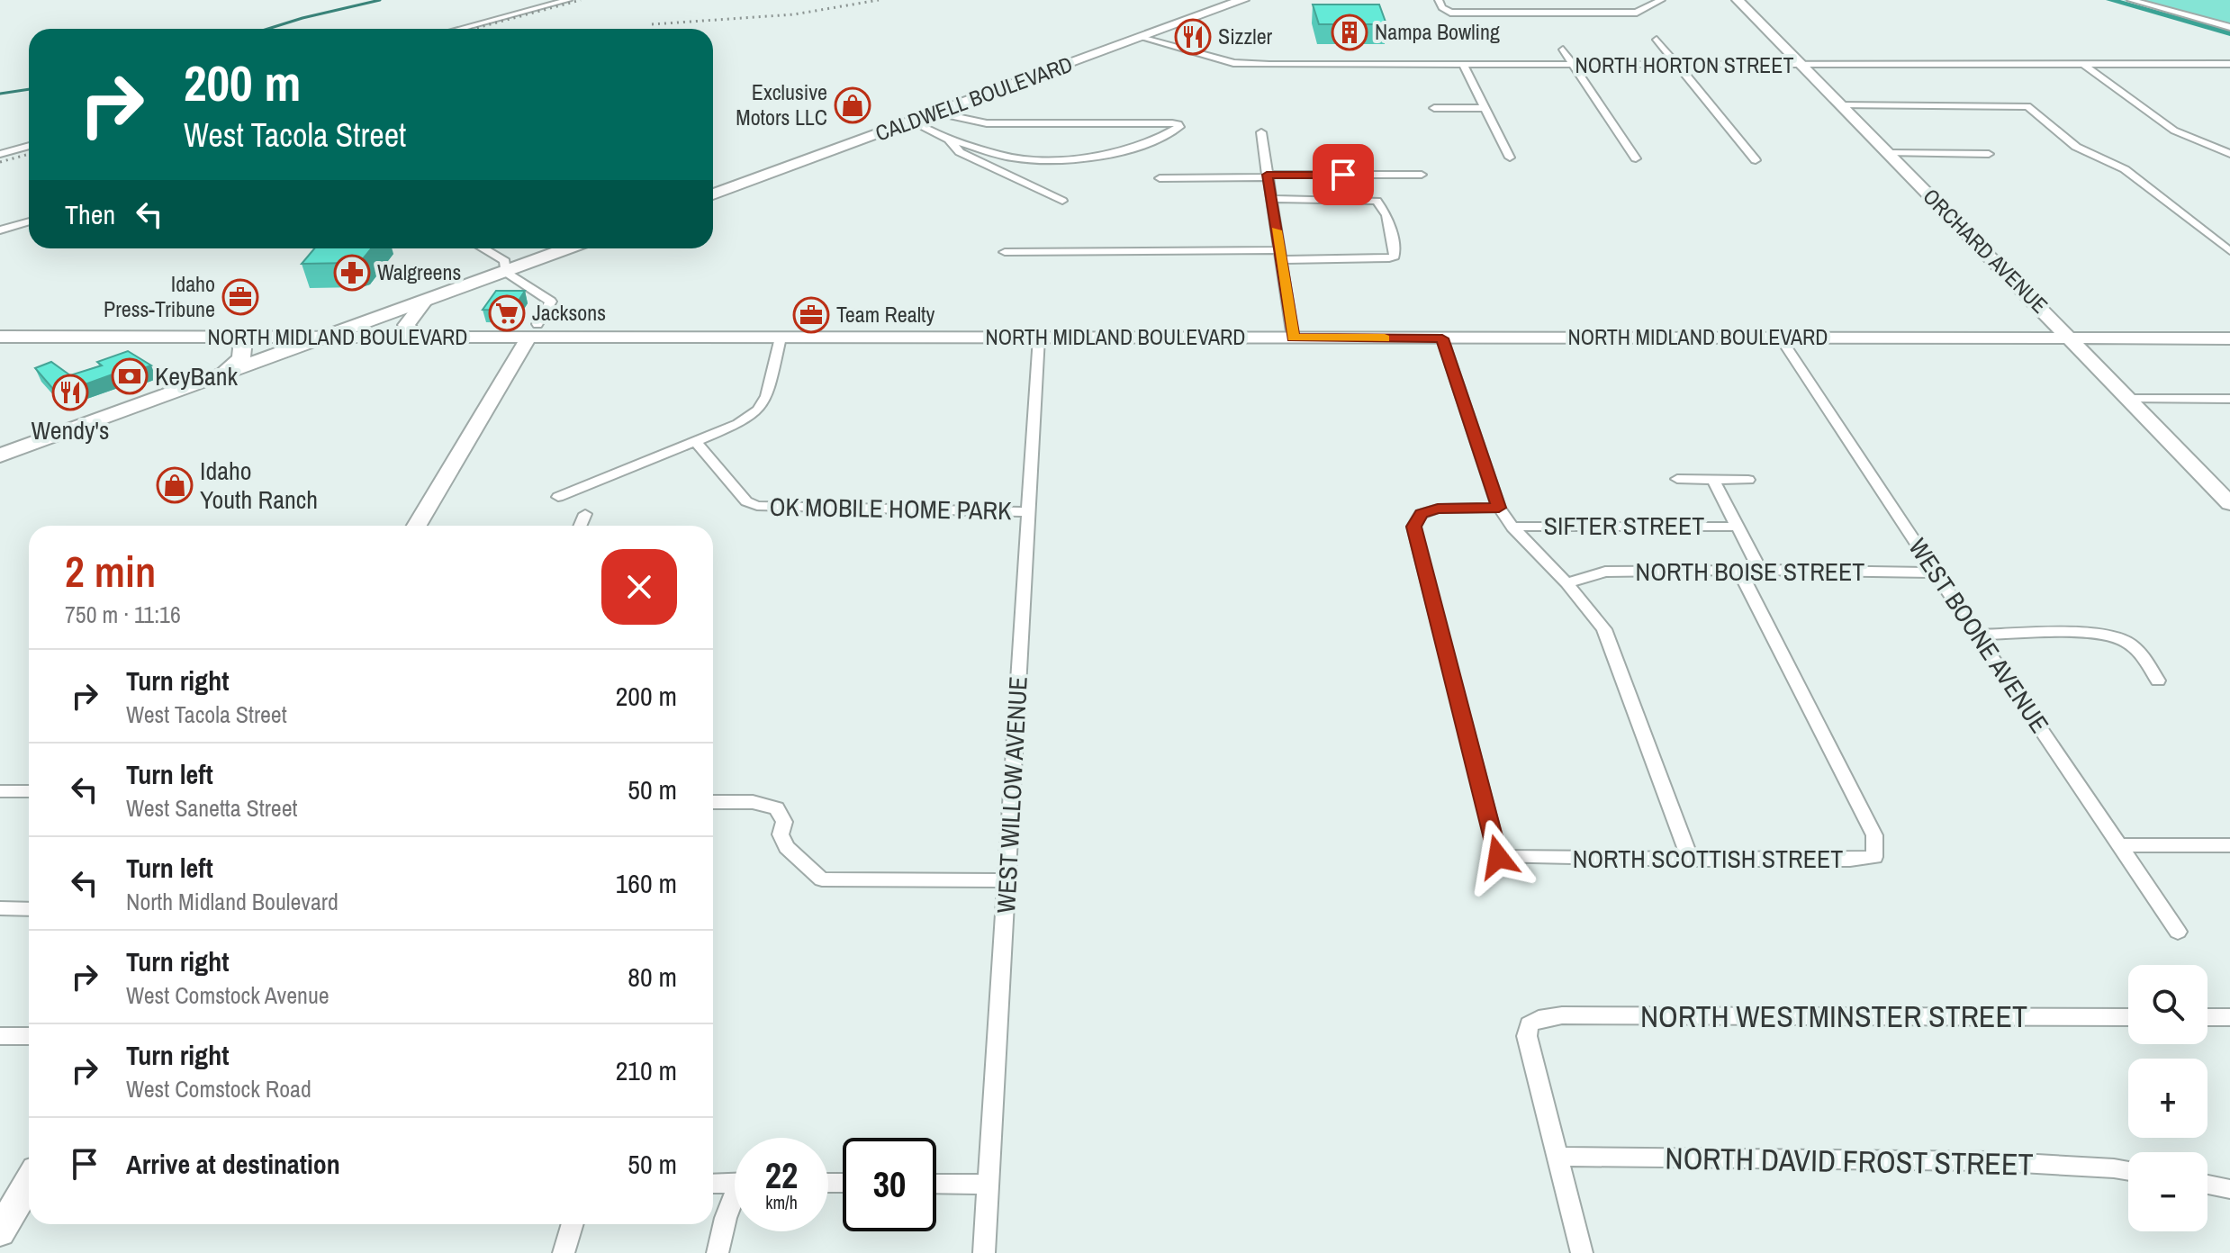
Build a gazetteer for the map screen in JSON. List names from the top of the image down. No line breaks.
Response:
{"streets":{"main road":["CALDWELL BOULEVARD"],"street":["NORTH HORTON STREET","ORCHARD AVENUE","NORTH MIDLAND BOULEVARD","OK MOBILE HOME PARK","SIFTER STREET","NORTH BOISE STREET","WEST BOONE AVENUE","WEST WILLOW AVENUE","NORTH SCOTTISH STREET","NORTH WESTMINSTER STREET","NORTH DAVID FROST STREET"]},"crossings":[["NORTH HORTON STREET","CALDWELL BOULEVARD"],["NORTH HORTON STREET","ORCHARD AVENUE"],["ORCHARD AVENUE","NORTH MIDLAND BOULEVARD"],["NORTH MIDLAND BOULEVARD","WEST BOONE AVENUE"],["NORTH MIDLAND BOULEVARD","WEST WILLOW AVENUE"],["OK MOBILE HOME PARK","WEST WILLOW AVENUE"],["NORTH BOISE STREET","WEST BOONE AVENUE"],["NORTH BOISE STREET","NORTH SCOTTISH STREET"],["NORTH WESTMINSTER STREET","NORTH DAVID FROST STREET"]],"places":{"building":["Nampa Bowling"],"restaurant":["Sizzler","Wendy's"],"shop":["Exclusive Motors LLC","Idaho Youth Ranch"],"pharmacy":["Walgreens"],"office":["Idaho Press-Tribune","Team Realty"],"supermarket":["Jacksons"],"bank":["KeyBank"]},"page":{"turn":["200 m","West Tacola Street"],"then":"Then","heading":["2 min","750 m · 11:16"],"list":[{"name":"Turn right","note":"West Tacola Street","value":"200 m"},{"name":"Turn left","note":"West Sanetta Street","value":"50 m"},{"name":"Turn left","note":"North Midland Boulevard","value":"160 m"},{"name":"Turn right","note":"West Comstock Avenue","value":"80 m"},{"name":"Turn right","note":"West Comstock Road","value":"210 m"},{"name":"Arrive at destination","value":"50 m"}],"map_buttons":["+","−"],"speed":"22 km/h","limit":"30"}}
